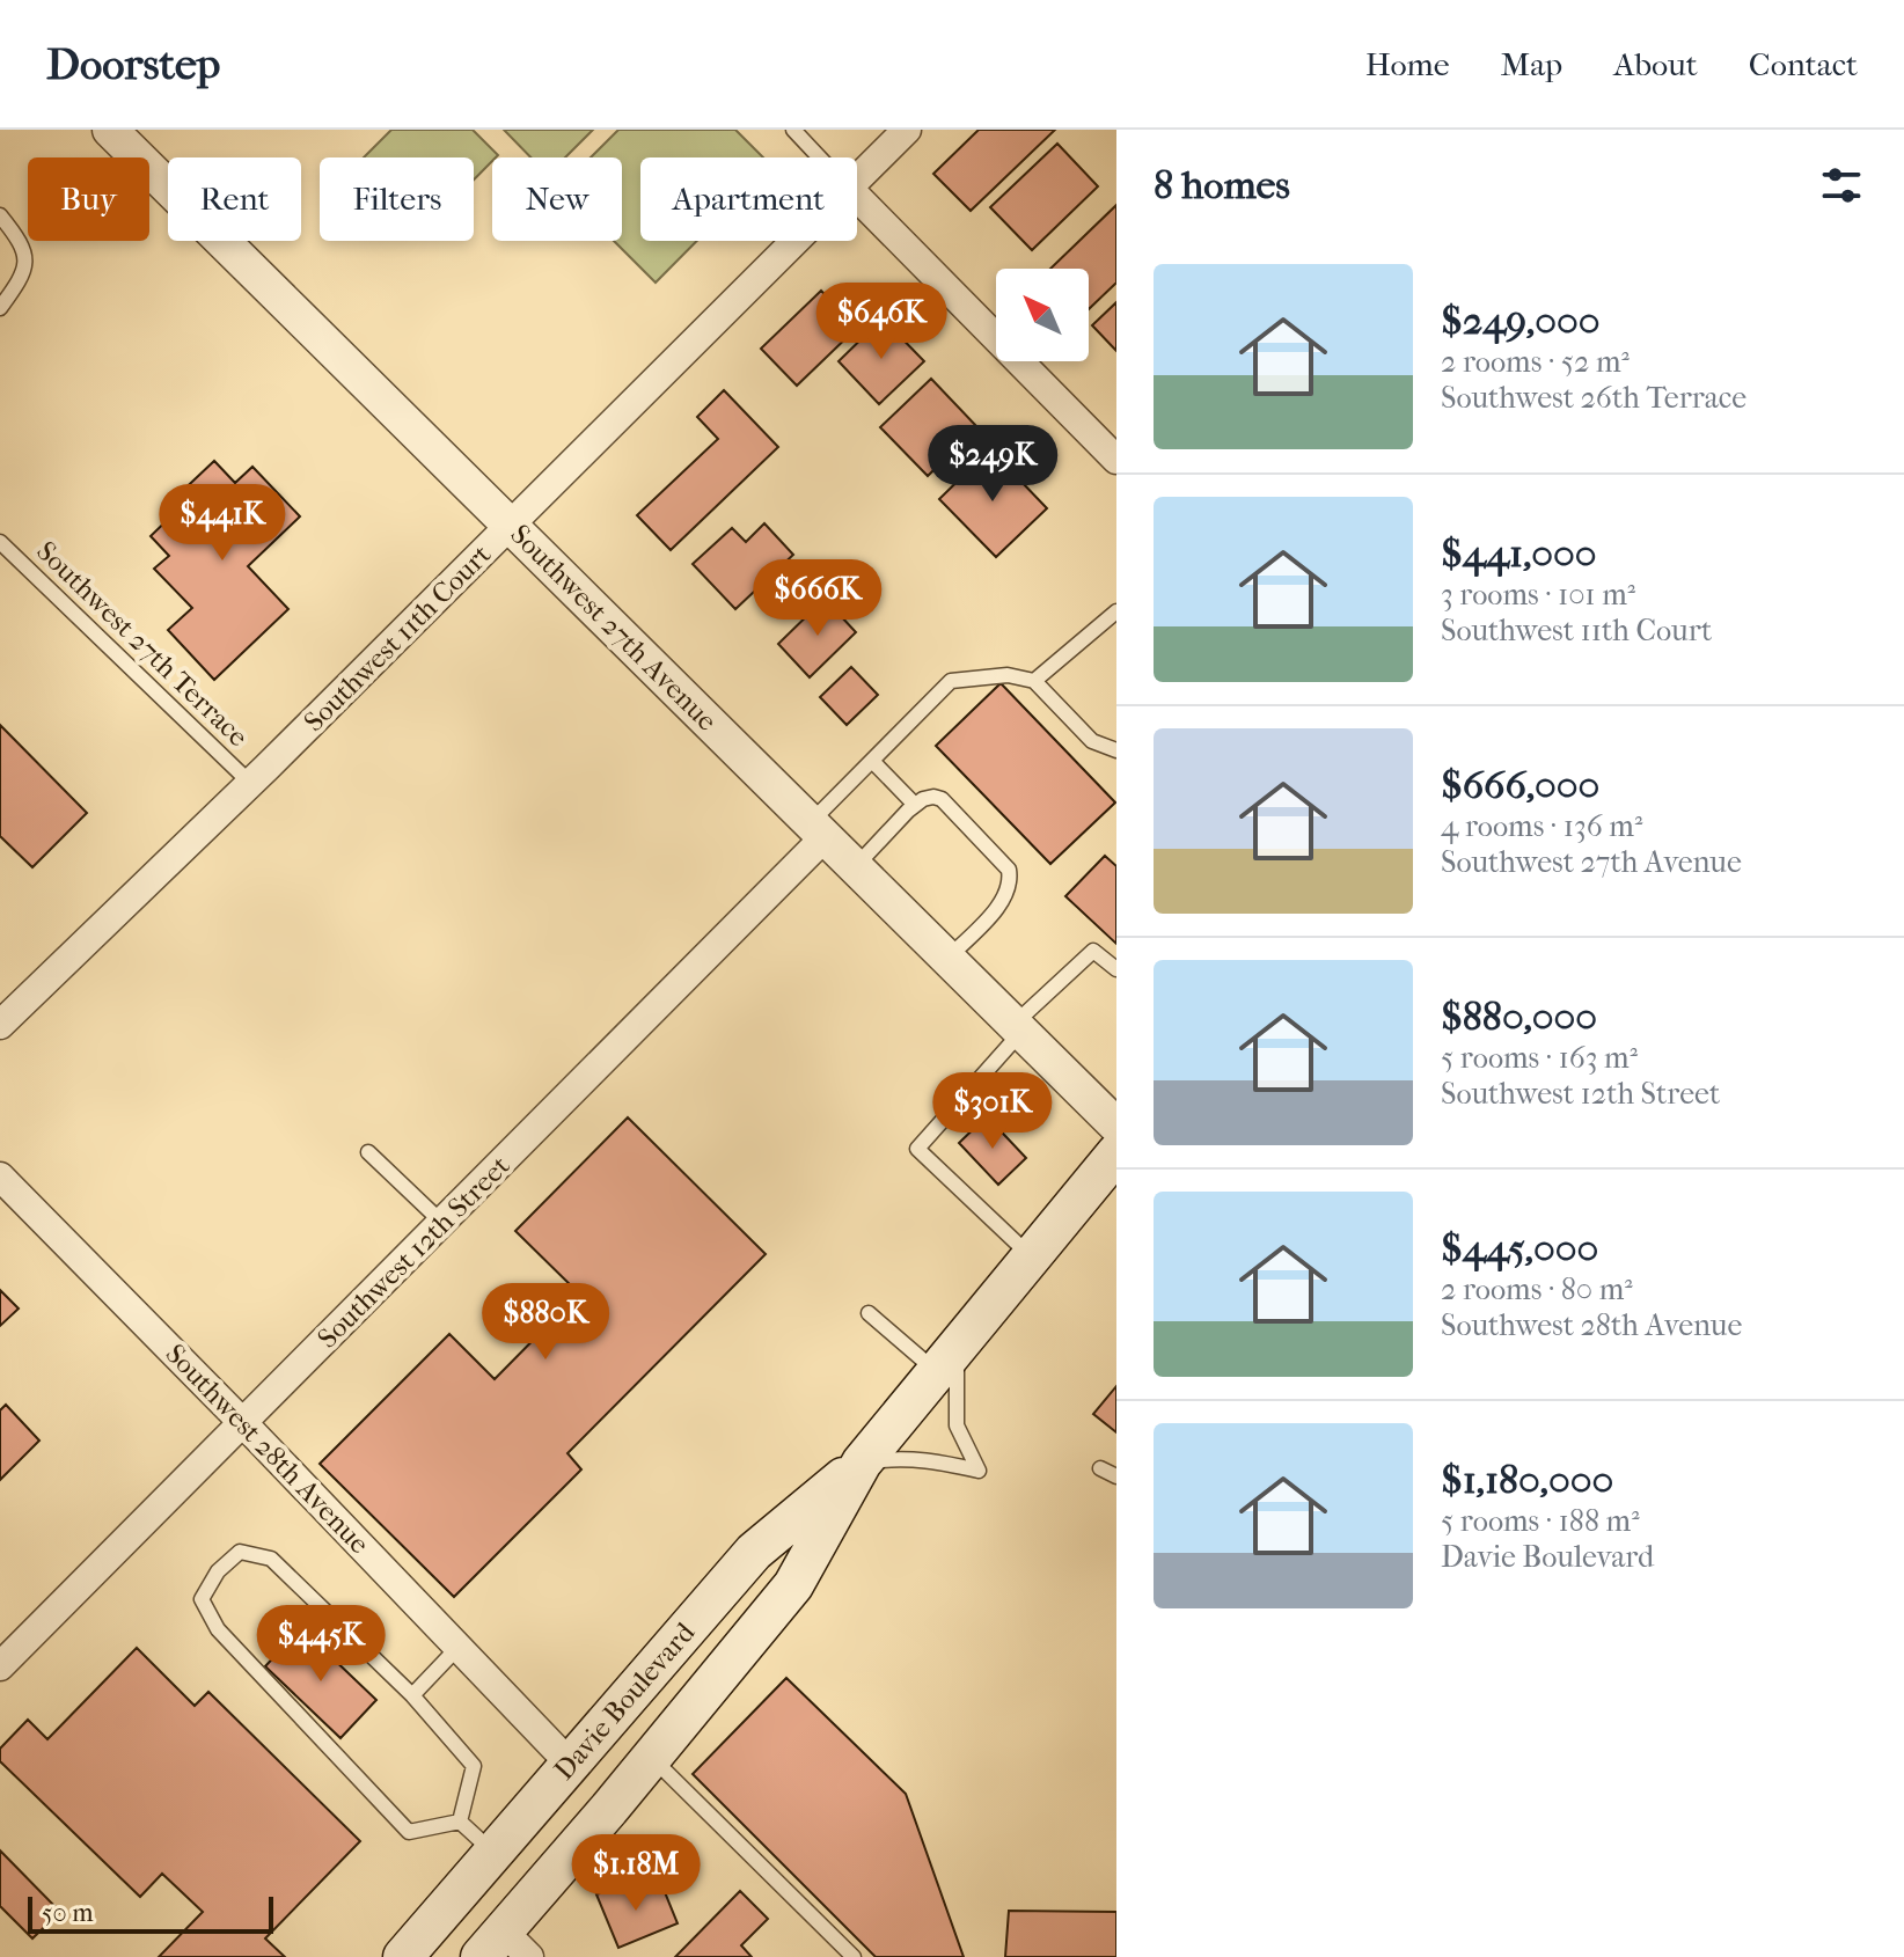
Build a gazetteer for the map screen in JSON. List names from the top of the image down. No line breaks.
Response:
{"streets":{"main road":["Davie Boulevard"],"street":["Southwest 27th Avenue","Southwest 11th Court","Southwest 12th Street","Southwest 28th Avenue"],"lane":["Southwest 27th Terrace"]},"crossings":[["Southwest 27th Avenue","Southwest 11th Court"],["Southwest 27th Avenue","Southwest 12th Street"],["Southwest 11th Court","Southwest 27th Terrace"],["Southwest 12th Street","Southwest 28th Avenue"],["Southwest 28th Avenue","Davie Boulevard"]],"scale_bar":"50 m","north":"top left","page":{"header":"Doorstep","nav":["Home","Map","About","Contact"],"heading":"8 homes","chip":["Buy","Rent","Filters","New","Apartment"],"list":[{"name":"$249,000","note":"2 rooms · 52 m² · Southwest 26th Terrace"},{"name":"$441,000","note":"3 rooms · 101 m² · Southwest 11th Court"},{"name":"$666,000","note":"4 rooms · 136 m² · Southwest 27th Avenue"},{"name":"$880,000","note":"5 rooms · 163 m² · Southwest 12th Street"},{"name":"$445,000","note":"2 rooms · 80 m² · Southwest 28th Avenue"},{"name":"$1,180,000","note":"5 rooms · 188 m² · Davie Boulevard"}],"price":["$646K","$249K","$441K","$666K","$301K","$880K","$445K","$1.18M"],"scale":"50 m"}}
